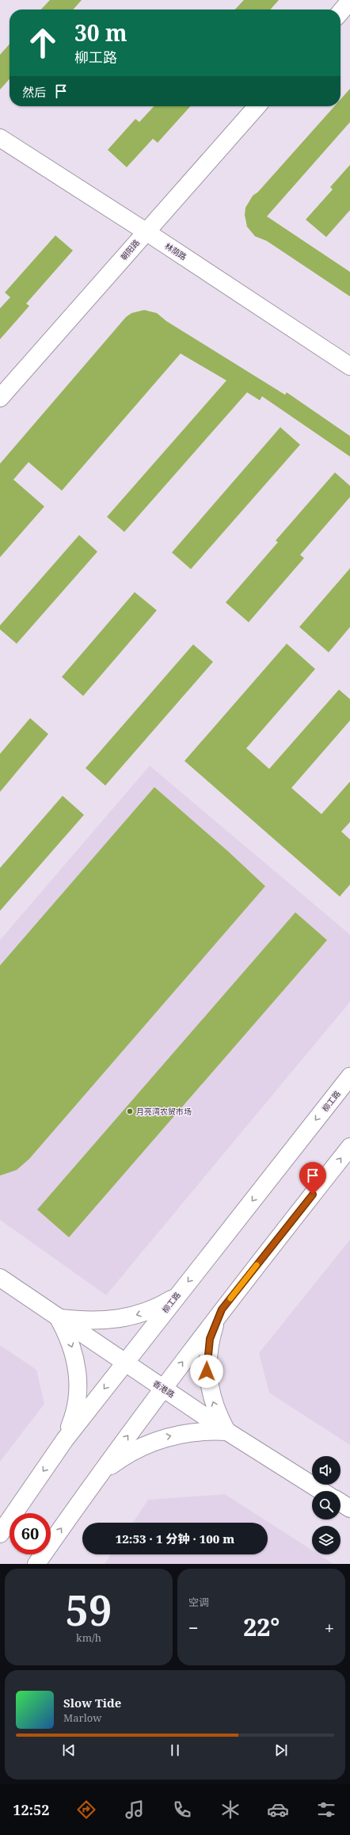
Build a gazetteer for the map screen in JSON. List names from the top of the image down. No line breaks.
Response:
{"streets":{"main road":["朝阳路","林荫路","柳工路","香港路"]},"crossings":[["朝阳路","林荫路"],["柳工路","香港路"]],"places":["月亮湾农贸市场"],"page":{"turn":["30 m","柳工路"],"then":"然后","limit":"60","trip":"12:53 · 1 分钟 · 100 m","tile":[["59","km/h"],"空调"],"heat":["−","22°","+"],"song":["Slow Tide","Marlow"],"tabs":"12:52"}}
